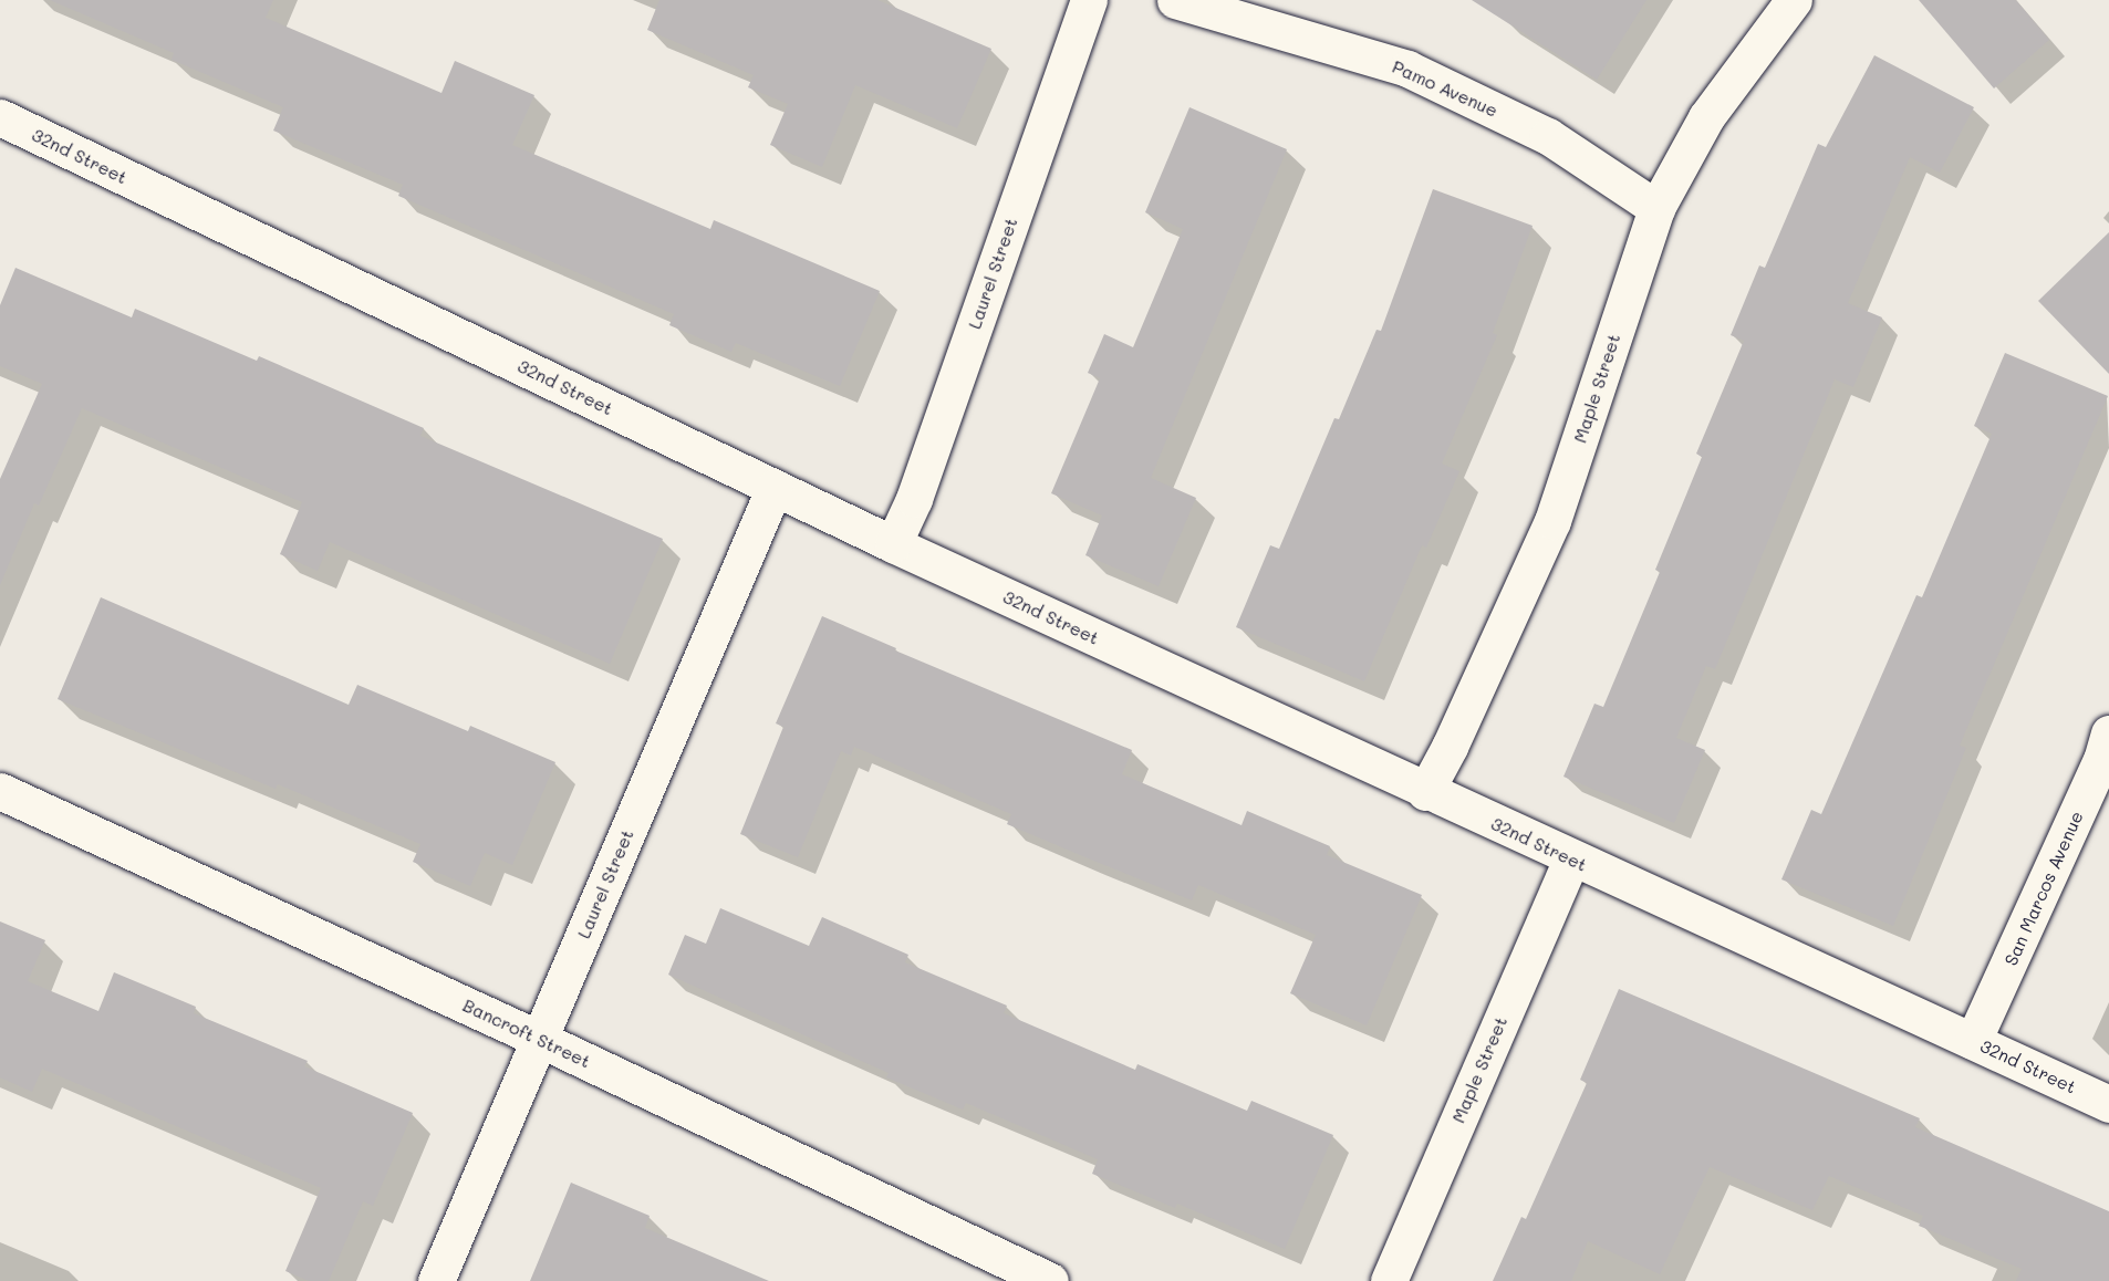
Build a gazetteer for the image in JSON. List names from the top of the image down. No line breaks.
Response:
{"streets":{"street":["Pamo Avenue","32nd Street","Laurel Street","Maple Street","San Marcos Avenue","Bancroft Street"]},"crossings":[["Pamo Avenue","Maple Street"],["32nd Street","Laurel Street"],["32nd Street","Maple Street"],["32nd Street","San Marcos Avenue"],["Laurel Street","Bancroft Street"]]}
